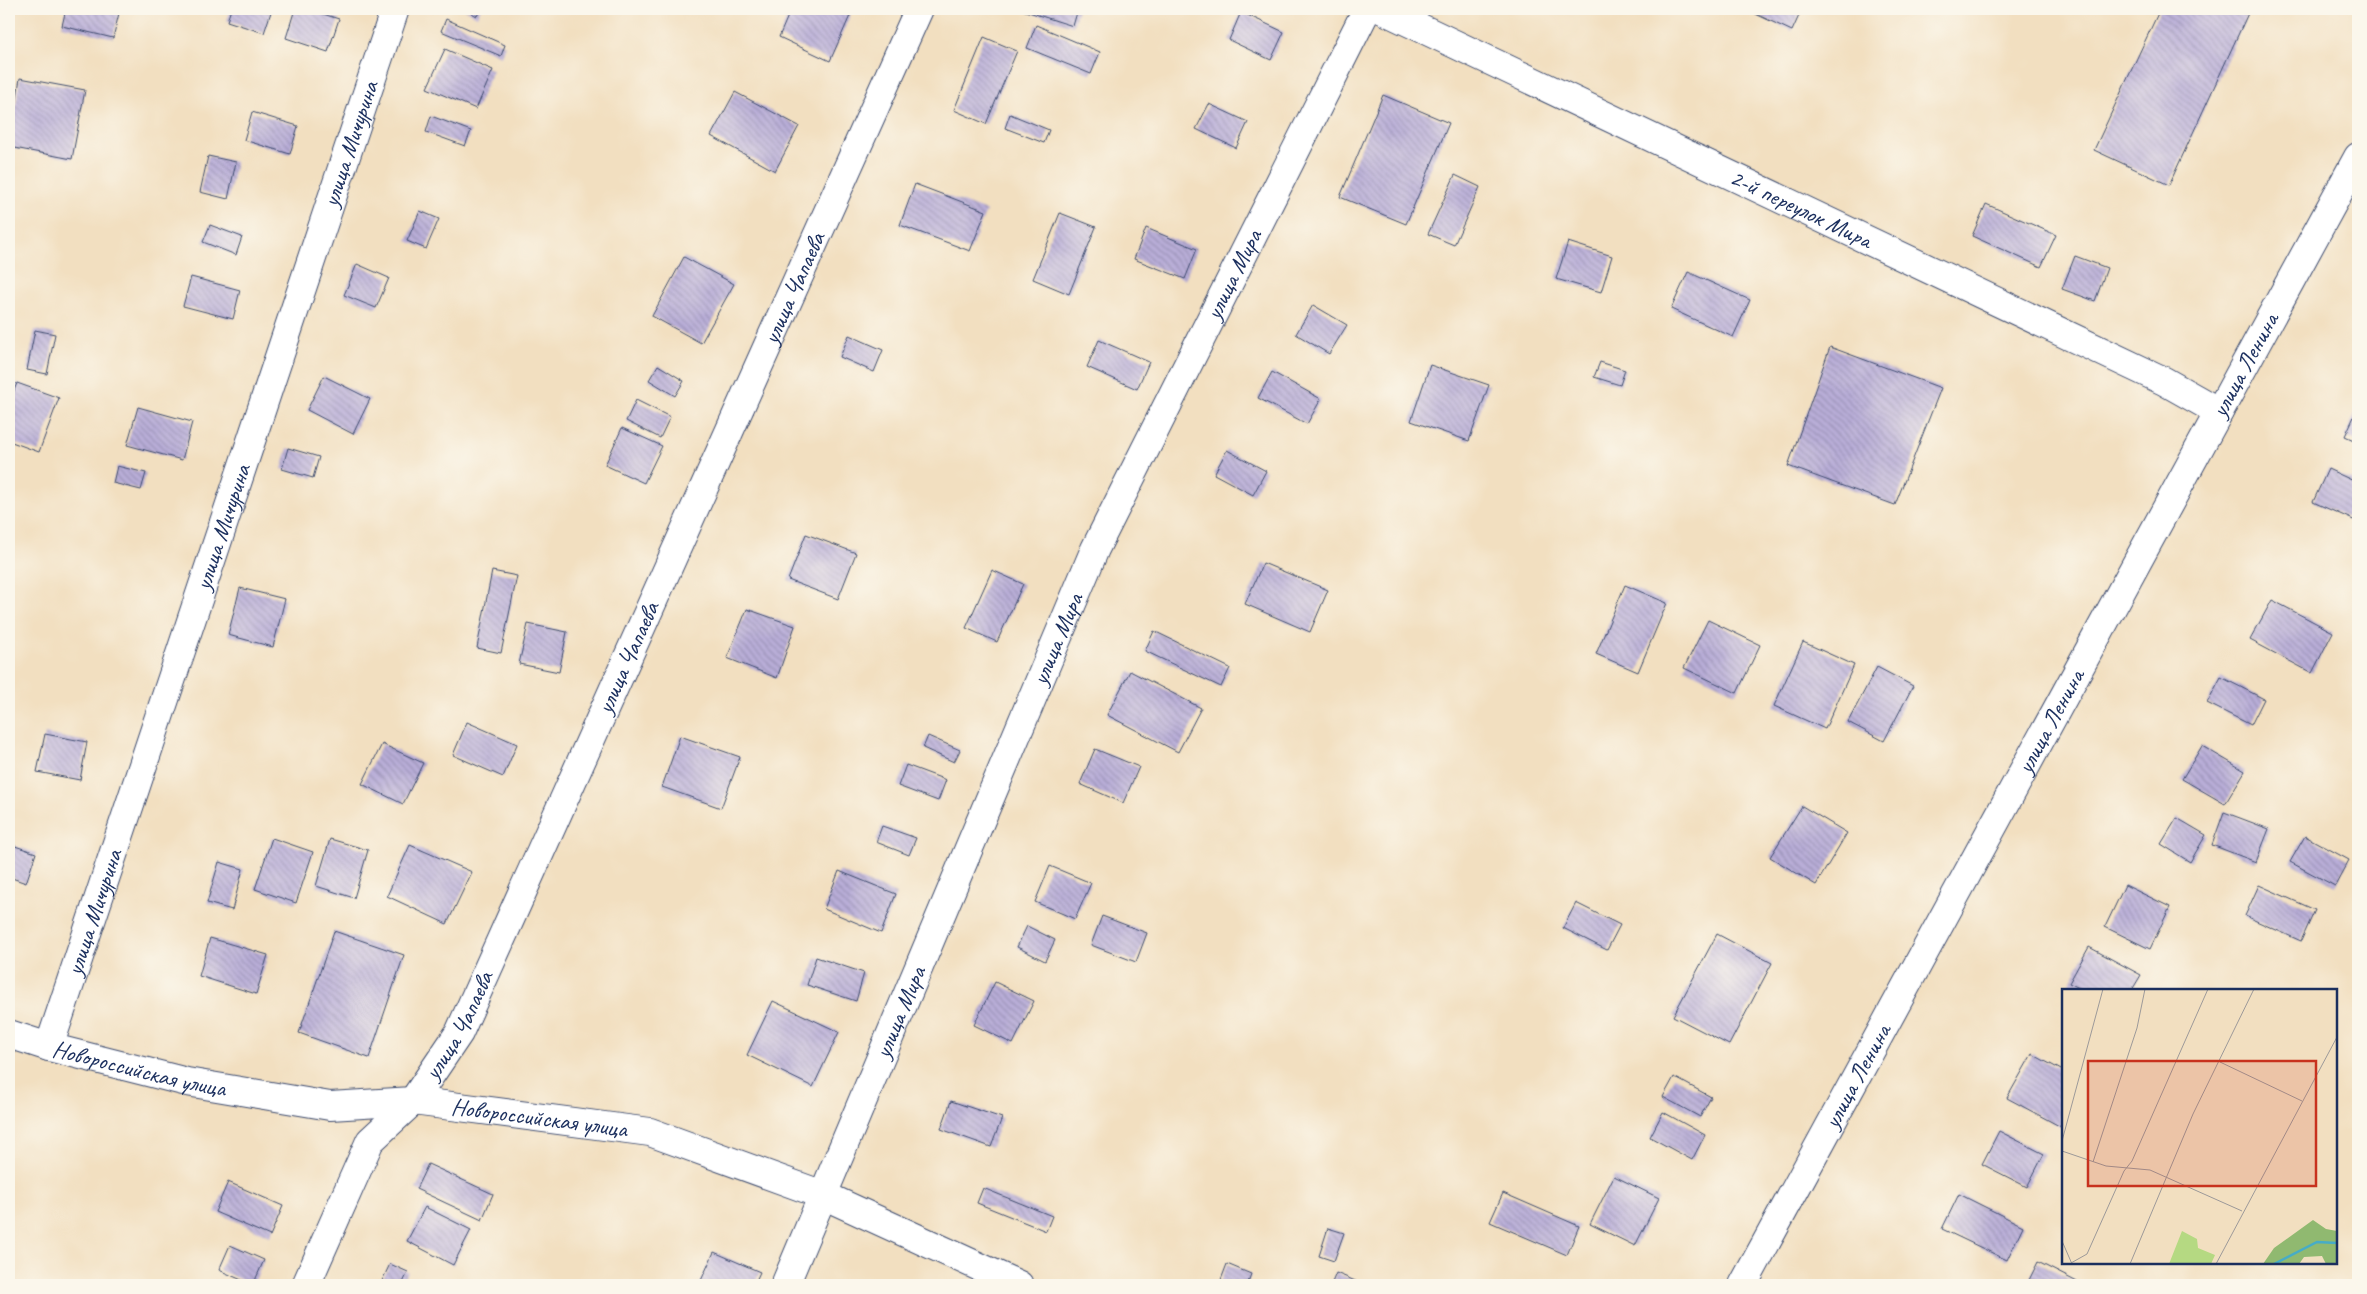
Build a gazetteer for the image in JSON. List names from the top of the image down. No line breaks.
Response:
{"streets":{"street":["улица Мичурина","2-й переулок Мира","улица Мира","улица Чапаева","улица Ленина","Новороссийская улица"]},"crossings":[["улица Мичурина","Новороссийская улица"],["2-й переулок Мира","улица Ленина"],["улица Мира","Новороссийская улица"],["улица Чапаева","Новороссийская улица"]]}
